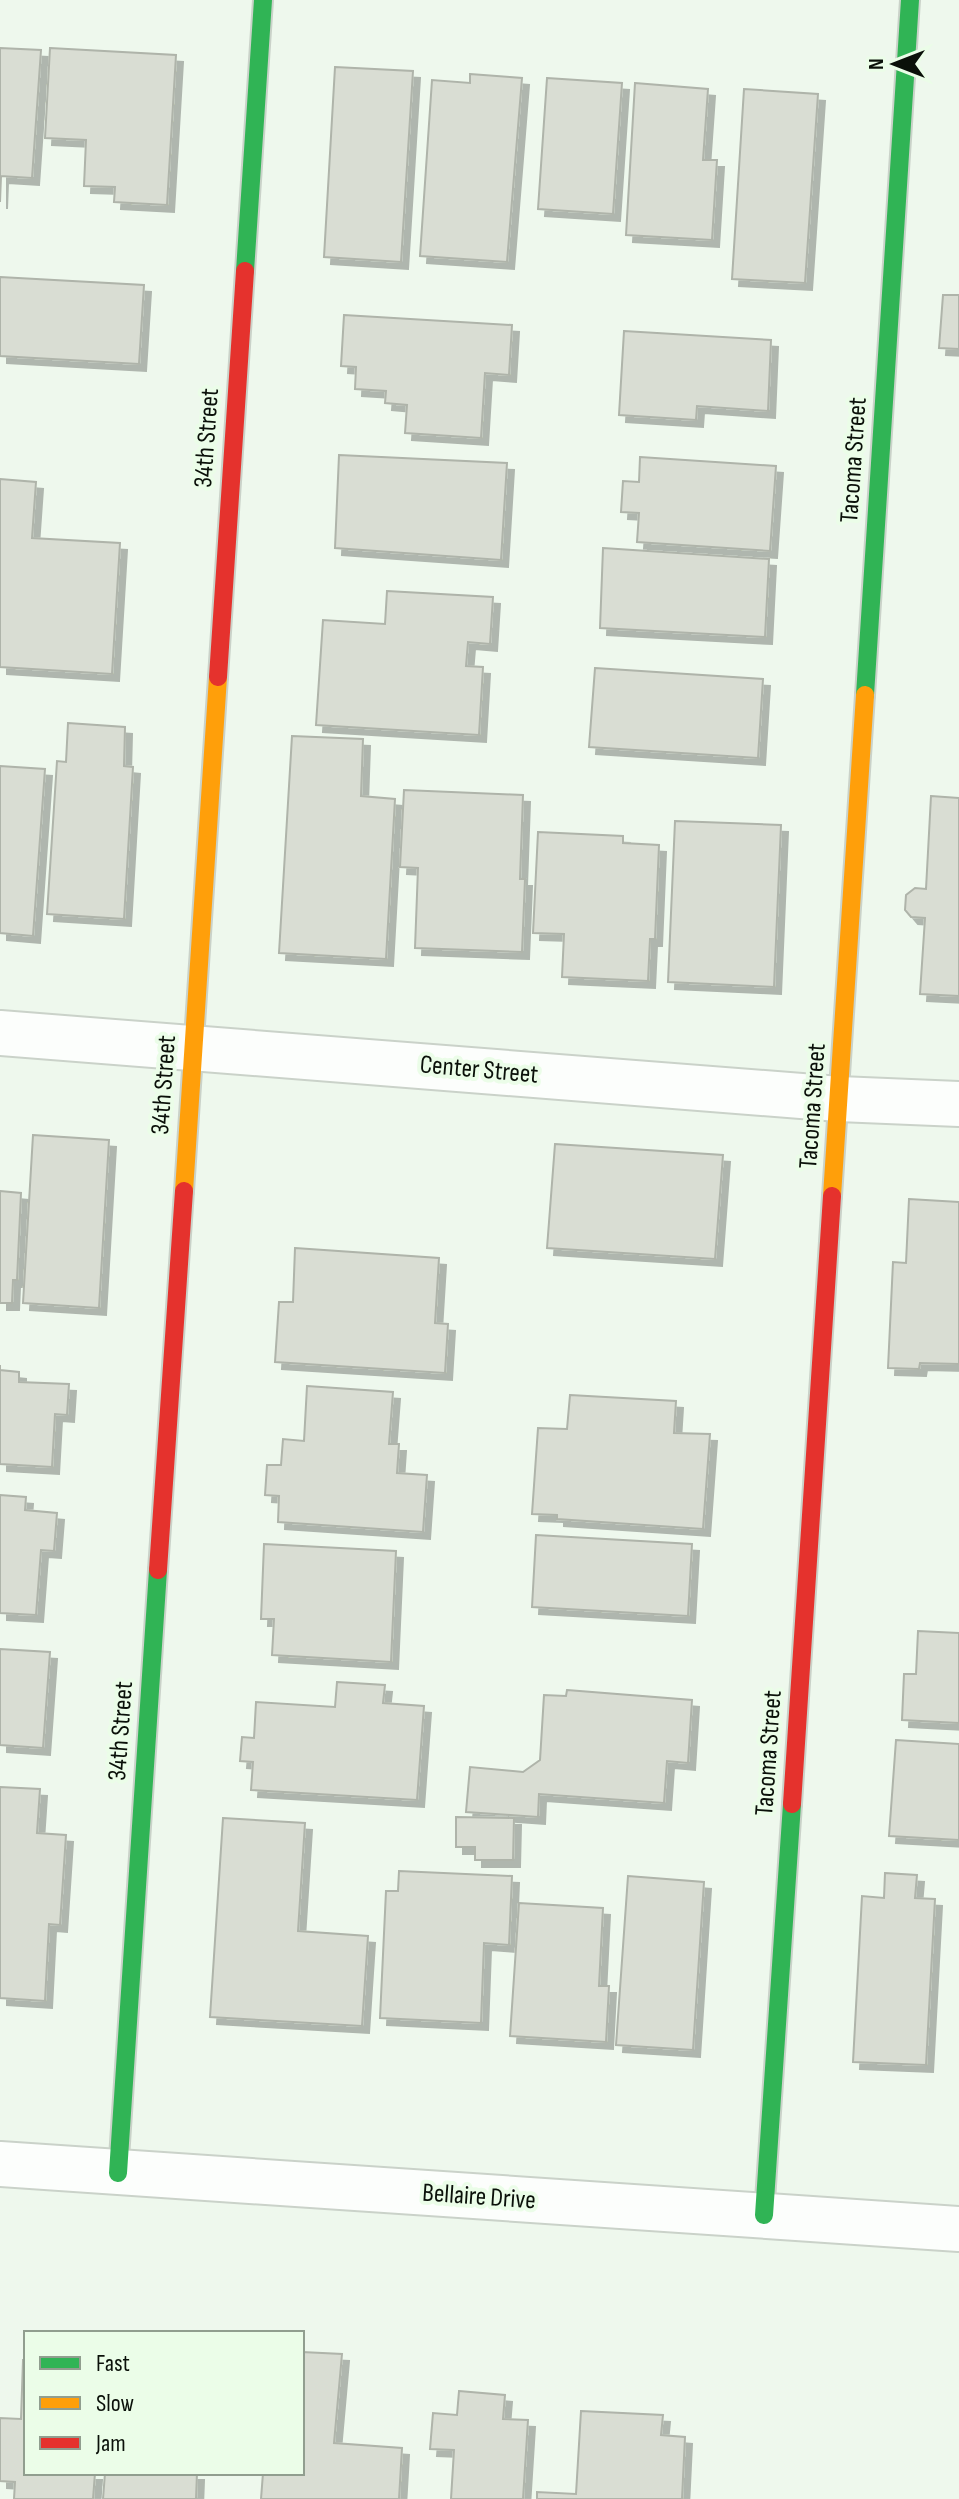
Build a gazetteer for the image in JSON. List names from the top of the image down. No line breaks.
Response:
{"streets":{"street":["34th Street","Tacoma Street","Center Street","Bellaire Drive"]},"crossings":[["34th Street","Center Street"],["34th Street","Bellaire Drive"],["Tacoma Street","Center Street"],["Tacoma Street","Bellaire Drive"]],"legend":["Fast","Slow","Jam"],"north":"left"}
